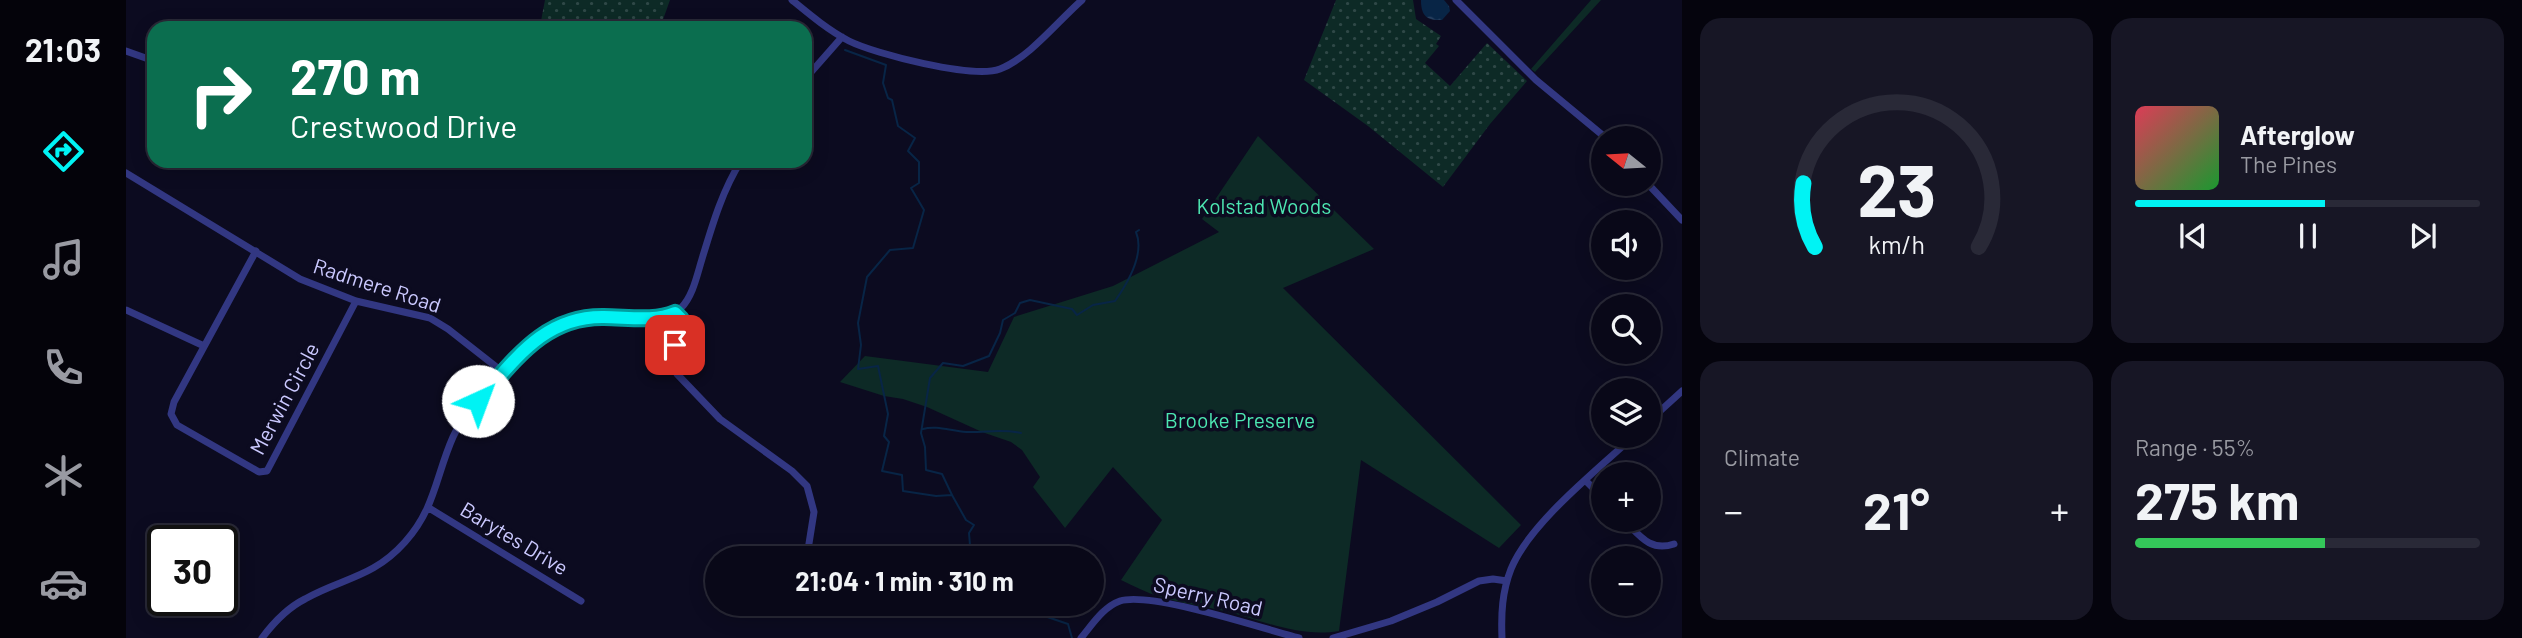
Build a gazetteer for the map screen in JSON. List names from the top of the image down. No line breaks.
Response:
{"streets":{"street":["Radmere Road","Merwin Circle","Barytes Drive","Sperry Road"]},"crossings":[["Radmere Road","Merwin Circle"]],"parks":["Kolstad Woods","Brooke Preserve"],"north":"left","page":{"tabs":"21:03","turn":["270 m","Crestwood Drive"],"song":["Afterglow","The Pines"],"map_buttons":["+","−"],"tile":["Climate",["Range · 55%","275 km"]],"heat":["−","21°","+"],"limit":"30","trip":"21:04 · 1 min · 310 m","gauge":["23","km/h"]}}
